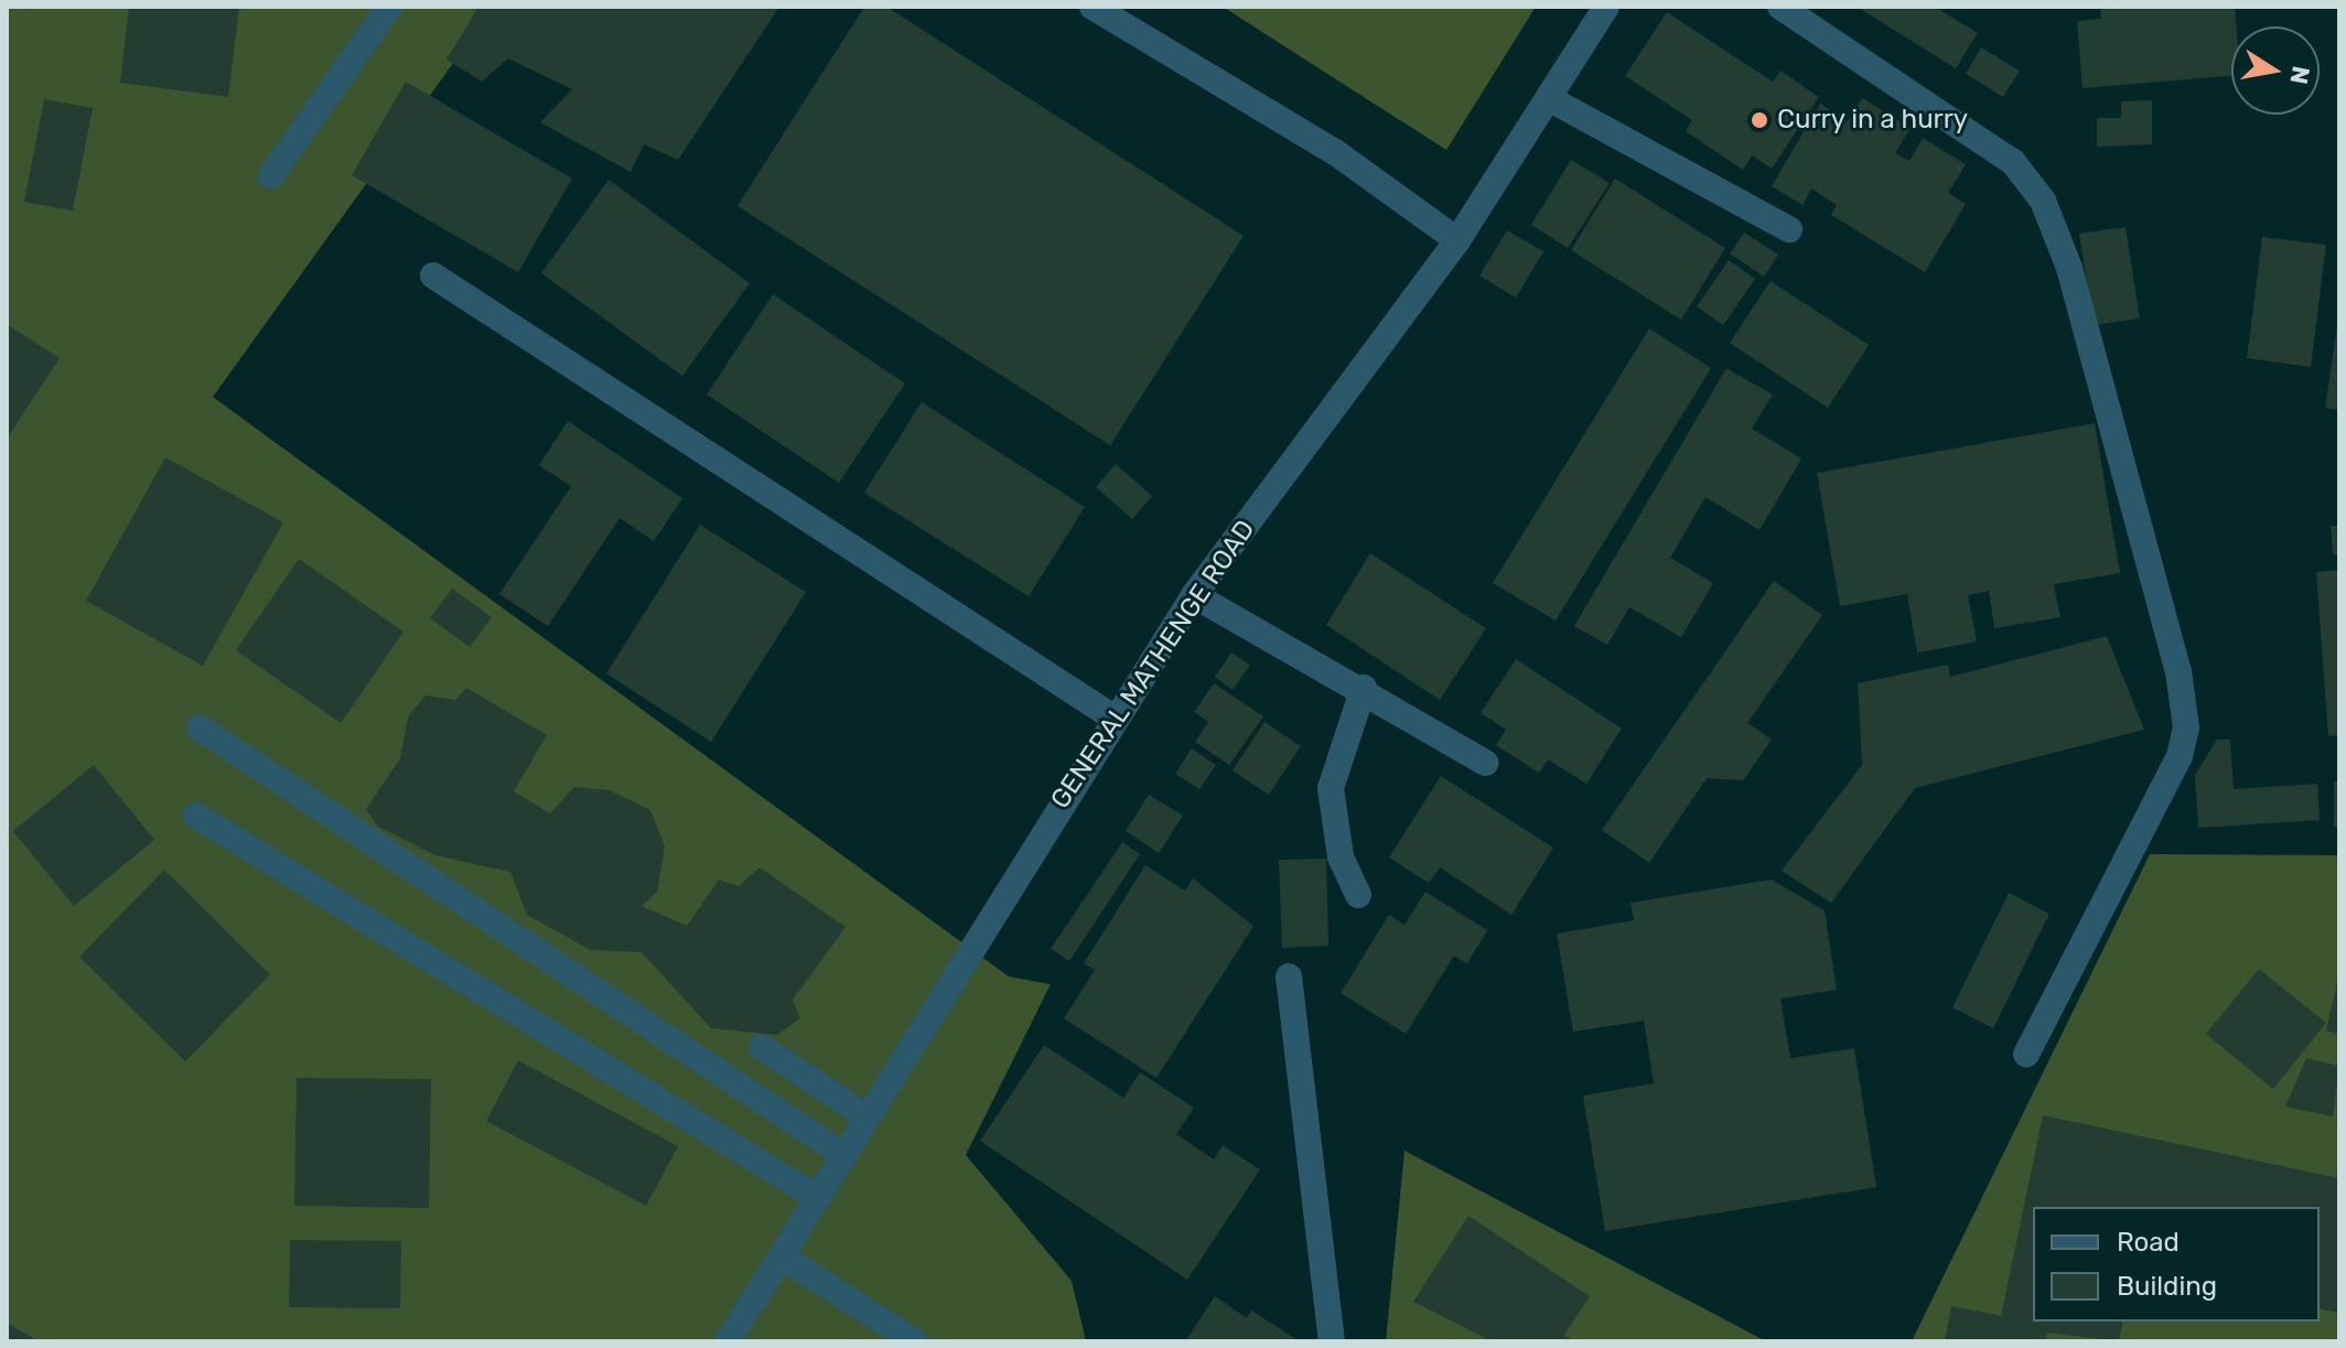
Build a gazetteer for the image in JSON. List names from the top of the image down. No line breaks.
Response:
{"streets":{"street":["GENERAL MATHENGE ROAD"]},"places":["Curry in a hurry"],"legend":["Road","Building"],"north":"right"}
